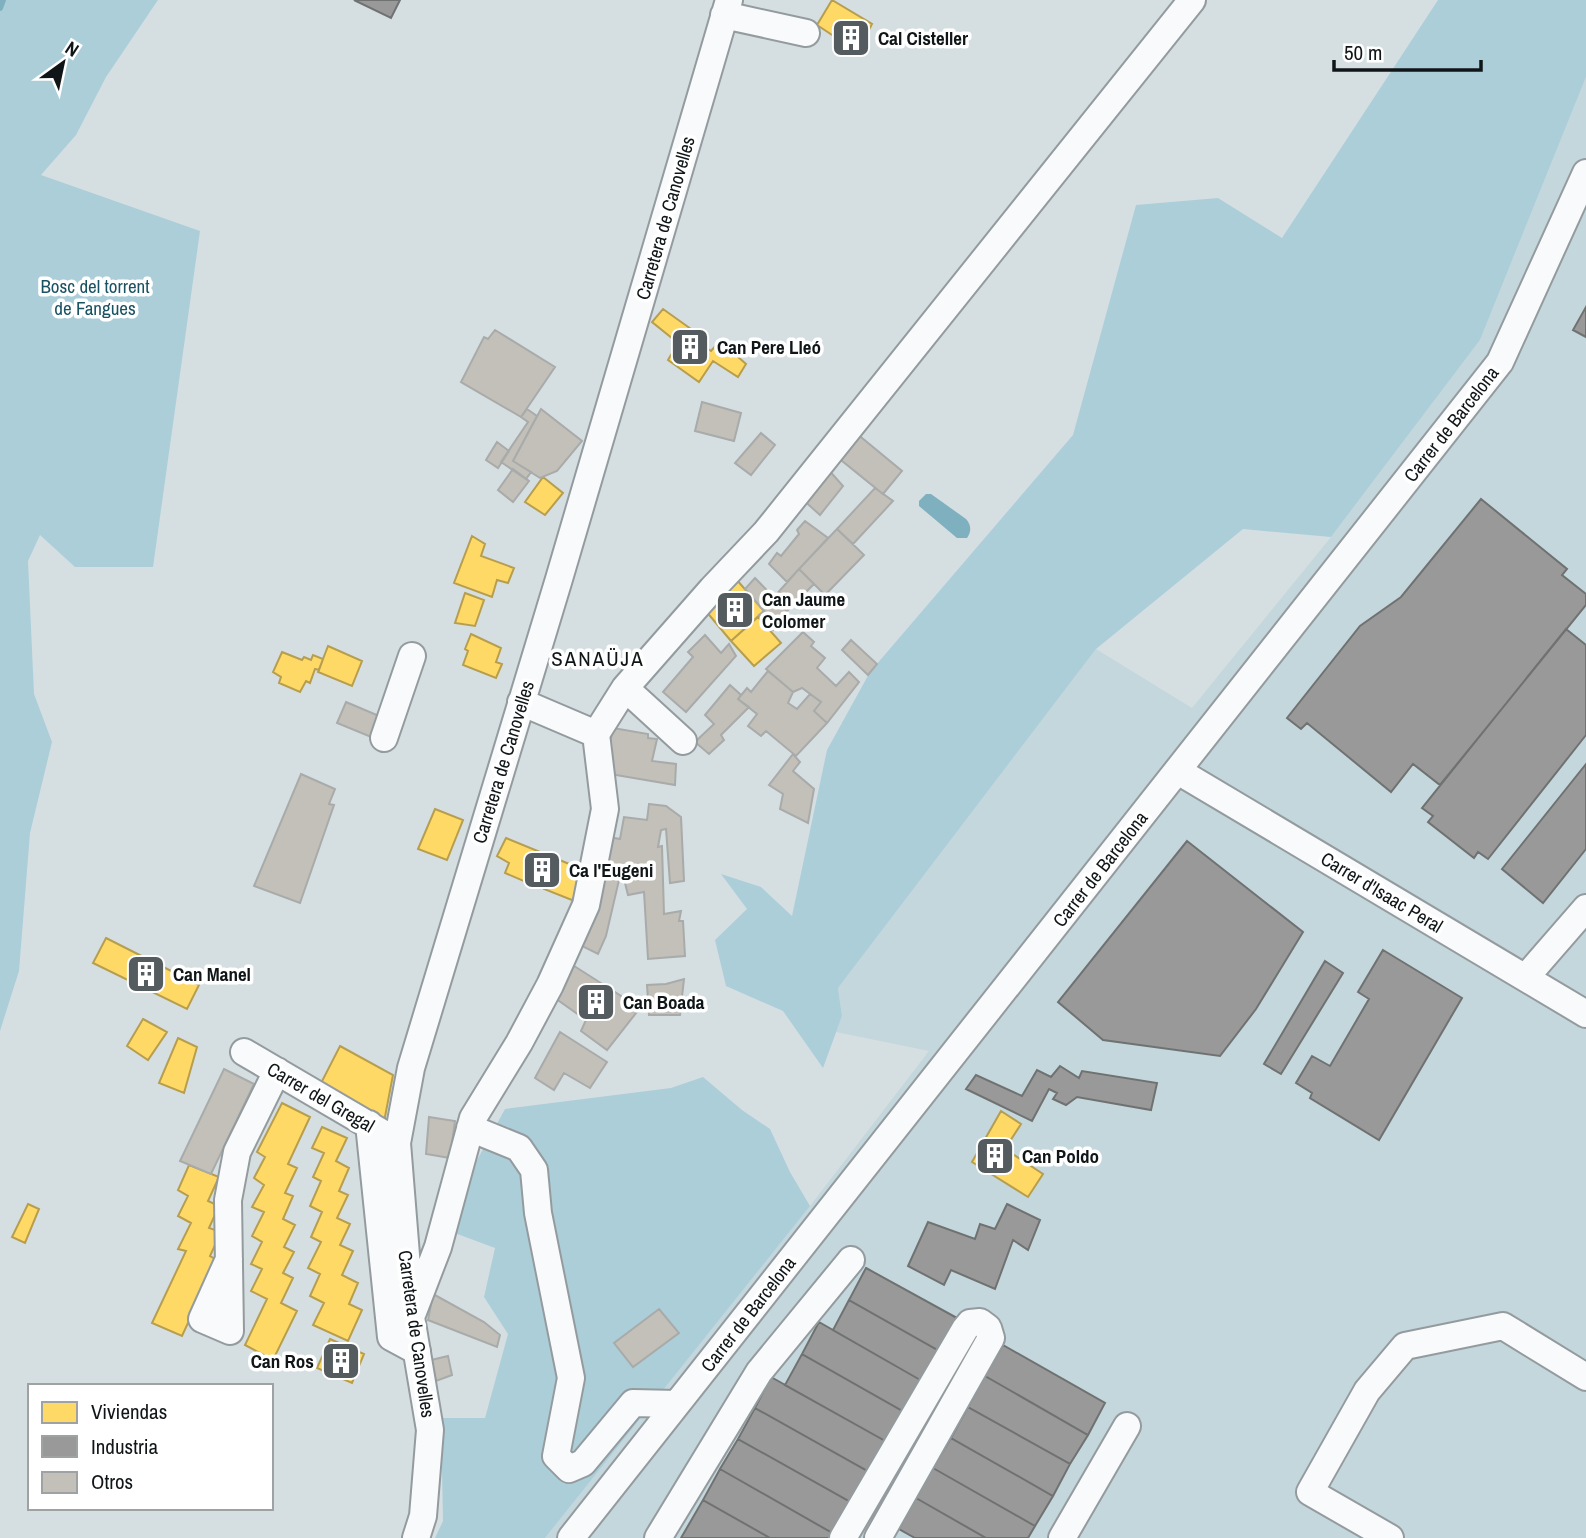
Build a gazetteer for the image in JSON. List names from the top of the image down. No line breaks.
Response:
{"streets":{"street":["Carretera de Canovelles","Carrer de Barcelona","Carrer d'Isaac Peral","Carrer del Gregal"]},"crossings":[["Carretera de Canovelles","Carrer del Gregal"],["Carrer de Barcelona","Carrer d'Isaac Peral"]],"districts":["SANAÜJA"],"parks":["Bosc del torrent de Fangues"],"places":{"building":["Cal Cisteller","Can Pere Lleó","Can Jaume Colomer","Ca l'Eugeni","Can Manel","Can Boada","Can Poldo","Can Ros"]},"legend":["Viviendas","Industria","Otros"],"scale_bar":"50 m","north":"top right"}
